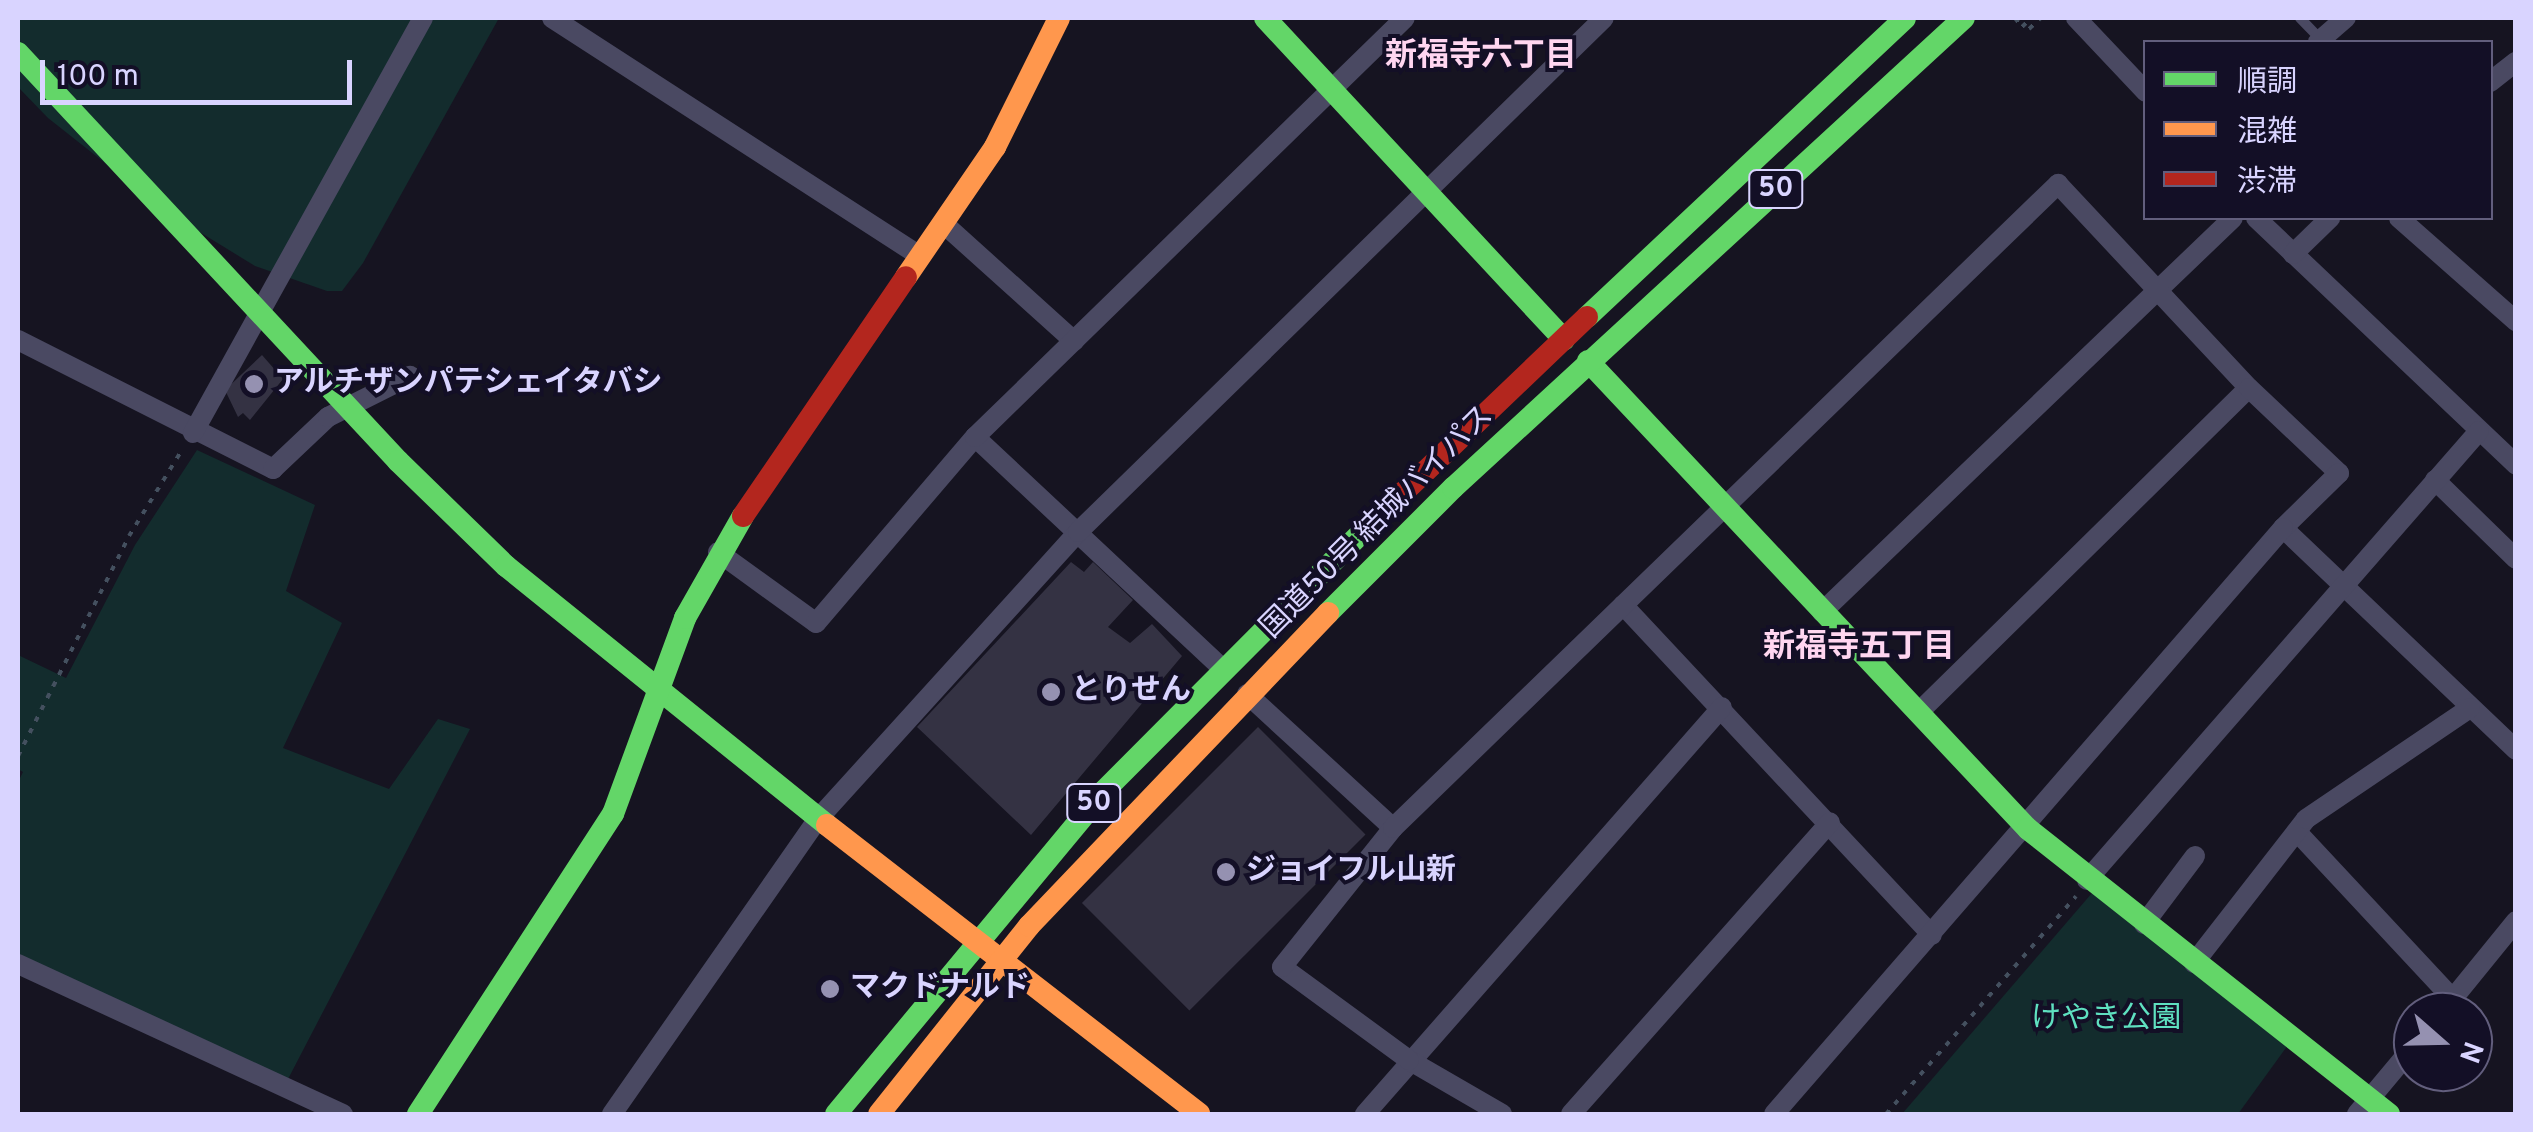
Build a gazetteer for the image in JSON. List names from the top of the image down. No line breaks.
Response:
{"streets":{"main road":["50","国道50号 結城バイパス"]},"districts":["新福寺六丁目","新福寺五丁目"],"parks":["けやき公園"],"places":["アルチザンパテシェイタバシ","とりせん","ジョイフル山新","マクドナルド"],"legend":["順調","混雑","渋滞"],"scale_bar":"100 m","north":"right"}
